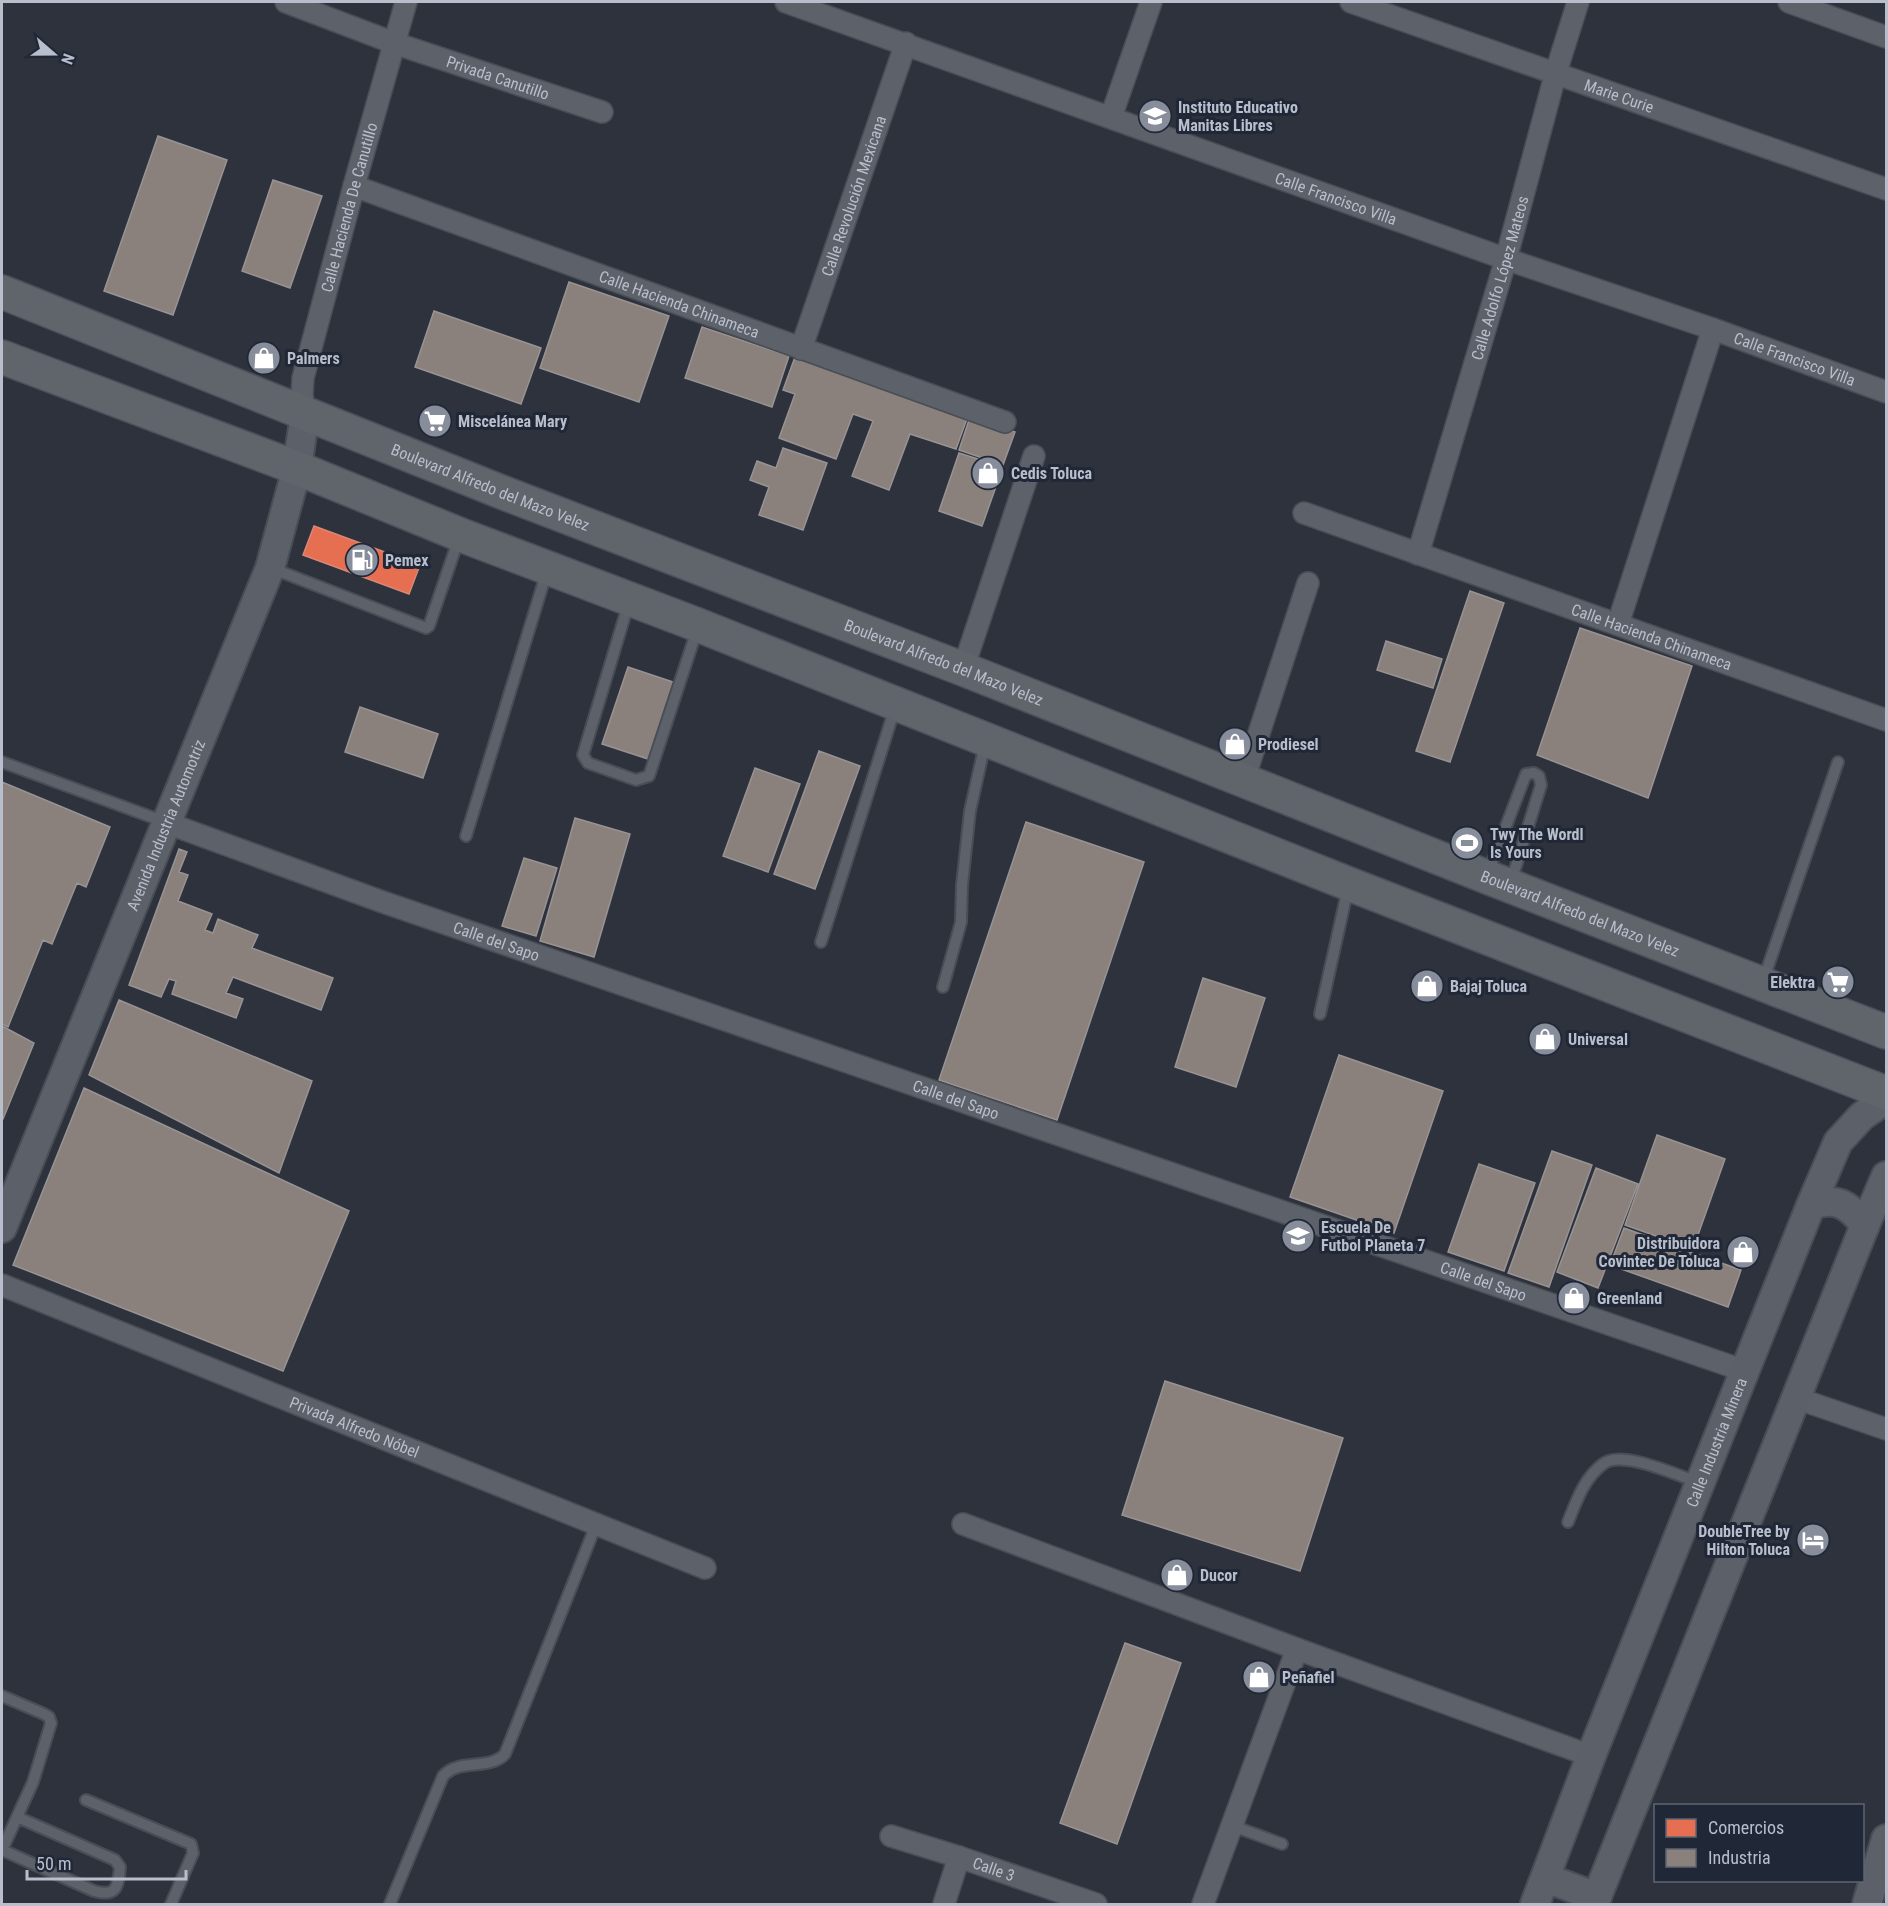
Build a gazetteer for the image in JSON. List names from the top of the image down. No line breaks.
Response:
{"streets":{"main road":["Boulevard Alfredo del Mazo Velez","Avenida Industria Automotriz","Calle Industria Minera"],"street":["Privada Canutillo","Marie Curie","Calle Revolución Mexicana","Calle Francisco Villa","Calle Hacienda De Canutillo","Calle Adolfo López Mateos","Calle Hacienda Chinameca","Calle del Sapo","Privada Alfredo Nóbel","Calle 3"]},"crossings":[["Privada Canutillo","Calle Hacienda De Canutillo"],["Marie Curie","Calle Adolfo López Mateos"],["Calle Revolución Mexicana","Calle Francisco Villa"],["Calle Revolución Mexicana","Calle Hacienda Chinameca"],["Calle Francisco Villa","Calle Adolfo López Mateos"],["Calle Hacienda De Canutillo","Calle Hacienda Chinameca"],["Calle Hacienda De Canutillo","Boulevard Alfredo del Mazo Velez"],["Calle Hacienda De Canutillo","Avenida Industria Automotriz"],["Calle Adolfo López Mateos","Calle Hacienda Chinameca"],["Boulevard Alfredo del Mazo Velez","Avenida Industria Automotriz"],["Avenida Industria Automotriz","Calle del Sapo"],["Calle del Sapo","Calle Industria Minera"]],"places":{"school or university":["Instituto Educativo Manitas Libres","Escuela De Futbol Planeta 7"],"shop":["Palmers","Cedis Toluca","Prodiesel","Bajaj Toluca","Universal","Distribuidora Covintec De Toluca","Greenland","Ducor","Peñafiel"],"supermarket":["Miscelánea Mary","Elektra"],"fuel station":["Pemex"],"sports":["Twy The Wordl Is Yours"],"hotel":["DoubleTree by Hilton Toluca"]},"legend":["Comercios","Industria"],"scale_bar":"50 m","north":"right"}
